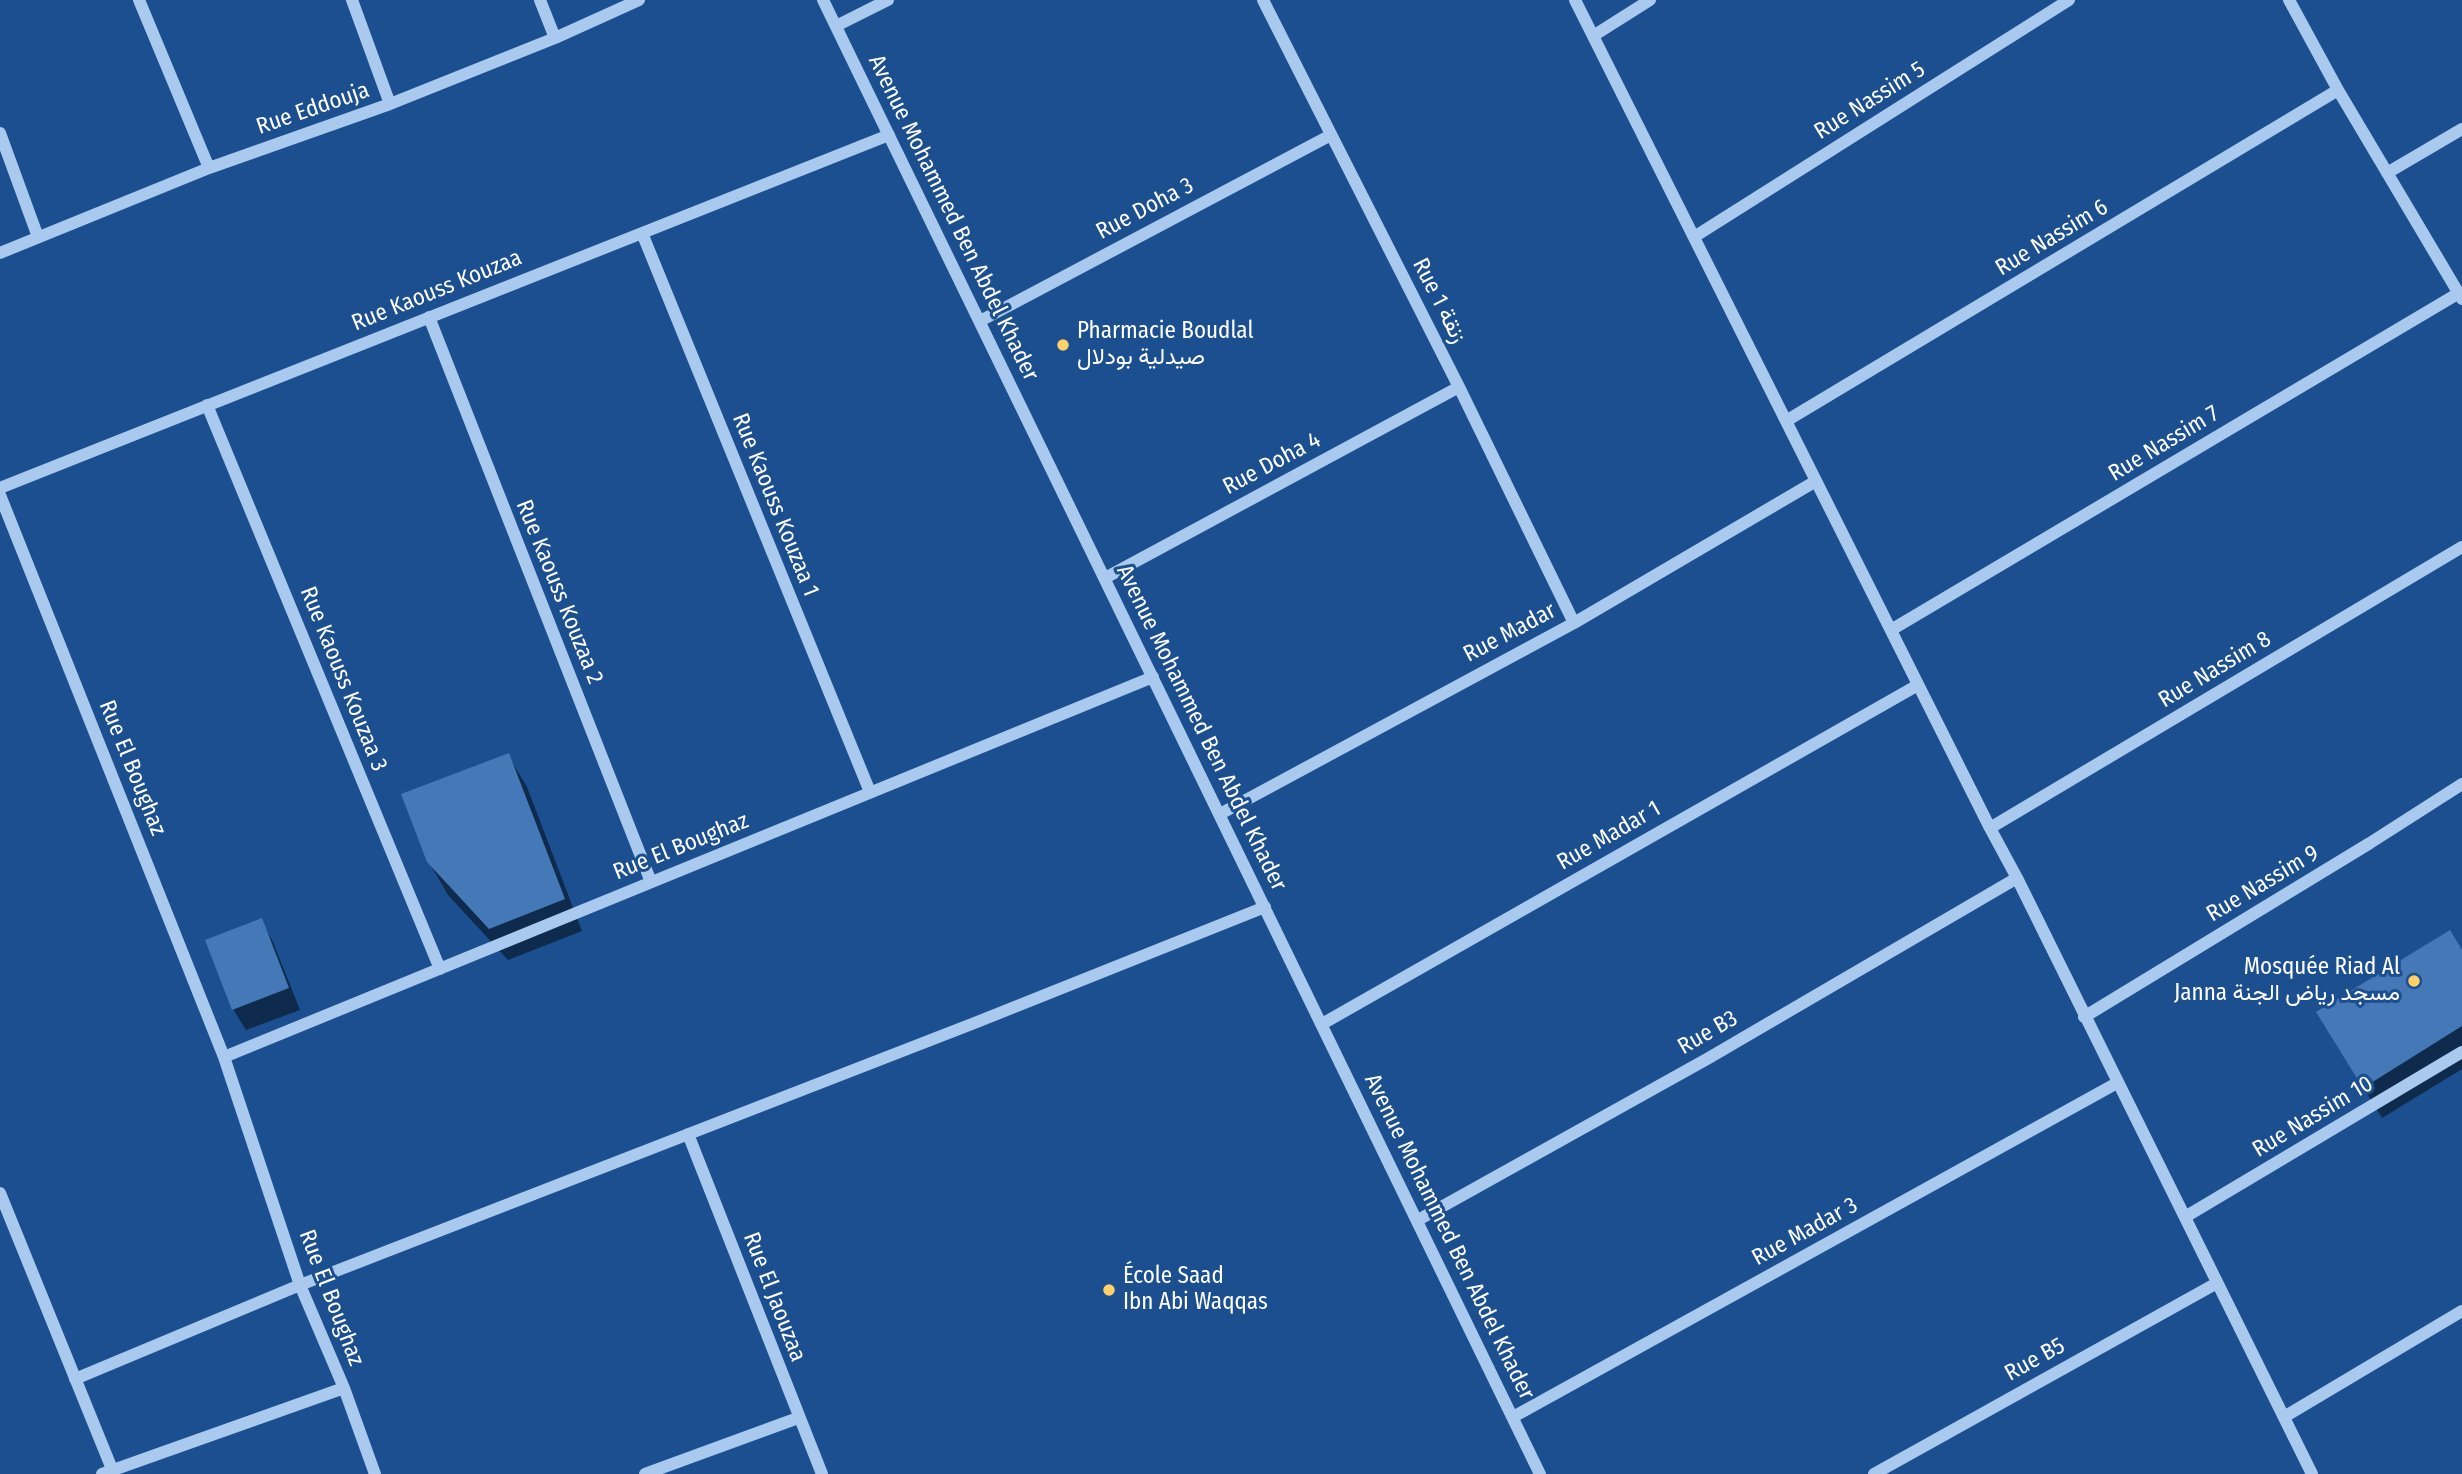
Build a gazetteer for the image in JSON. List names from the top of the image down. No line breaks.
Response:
{"streets":{"street":["Rue Nassim 5","Rue Eddouja","Rue Doha 3","Avenue Mohammed Ben Abdel Khader","Rue Nassim 6","Rue Kaouss Kouzaa","Rue 1 زنقة","Rue Nassim 7","Rue Doha 4","Rue Kaouss Kouzaa 1","Rue Kaouss Kouzaa 2","Rue Madar","Rue Nassim 8","Rue Kaouss Kouzaa 3","Rue El Boughaz","Rue Madar 1","Rue Nassim 9","Rue B3","Rue Nassim 10","Rue Madar 3","Rue El Jaouzaa","Rue B5"]},"crossings":[["Rue Doha 3","Avenue Mohammed Ben Abdel Khader"],["Rue Doha 3","Rue 1 زنقة"],["Avenue Mohammed Ben Abdel Khader","Rue Kaouss Kouzaa"],["Avenue Mohammed Ben Abdel Khader","Rue Doha 4"],["Avenue Mohammed Ben Abdel Khader","Rue Madar"],["Avenue Mohammed Ben Abdel Khader","Rue El Boughaz"],["Avenue Mohammed Ben Abdel Khader","Rue Madar 1"],["Avenue Mohammed Ben Abdel Khader","Rue B3"],["Avenue Mohammed Ben Abdel Khader","Rue Madar 3"],["Rue Kaouss Kouzaa","Rue Kaouss Kouzaa 1"],["Rue Kaouss Kouzaa","Rue Kaouss Kouzaa 2"],["Rue Kaouss Kouzaa","Rue Kaouss Kouzaa 3"],["Rue 1 زنقة","Rue Doha 4"],["Rue 1 زنقة","Rue Madar"],["Rue Kaouss Kouzaa 1","Rue El Boughaz"],["Rue Kaouss Kouzaa 2","Rue El Boughaz"],["Rue Kaouss Kouzaa 3","Rue El Boughaz"]],"places":["Pharmacie Boudlal صيدلية بودلال","Mosquée Riad Al Janna مسجد رياض الجنة","École Saad Ibn Abi Waqqas"]}
